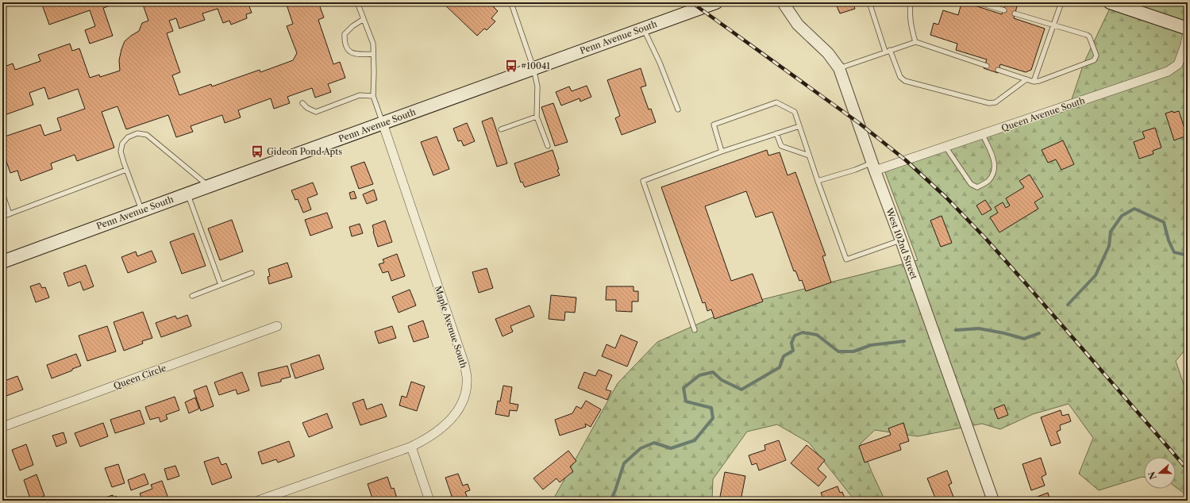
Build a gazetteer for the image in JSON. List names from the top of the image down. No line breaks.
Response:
{"streets":{"main road":["Penn Avenue South"],"street":["Queen Avenue South","West 102nd Street","Maple Avenue South","Queen Circle"]},"crossings":[["Penn Avenue South","Maple Avenue South"],["Queen Avenue South","West 102nd Street"]],"places":{"bus stop":["#10041","Gideon Pond Apts"]},"north":"left"}
